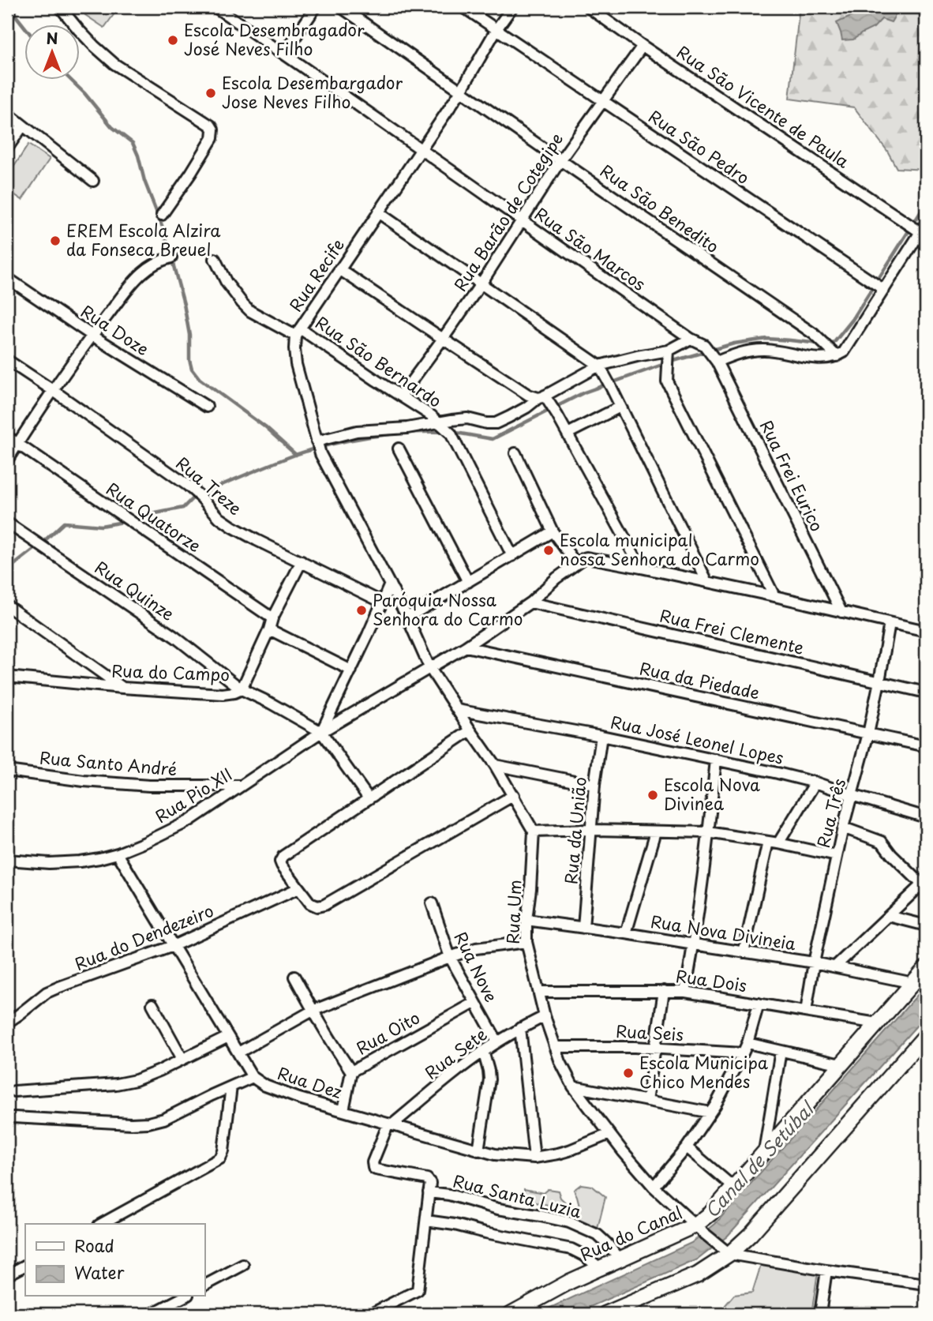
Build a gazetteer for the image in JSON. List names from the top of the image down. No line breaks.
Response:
{"streets":{"street":["Rua São Vicente de Paula","Rua São Pedro","Rua São Benedito","Rua Barão de Cotegipe","Rua São Marcos","Rua Recife","Rua Doze","Rua São Bernardo","Rua Frei Eurico","Rua Treze","Rua Quatorze","Rua Quinze","Rua Frei Clemente","Rua do Campo","Rua da Piedade","Rua José Leonel Lopes","Rua Santo André","Rua Pio XII","Rua Três","Rua da União","Rua Um","Rua Nova Divineia","Rua do Dendezeiro","Rua Nove","Rua Dois","Rua Oito","Rua Seis","Rua Sete","Rua Dez","Rua Santa Luzia","Rua do Canal"]},"crossings":[["Rua São Vicente de Paula","Rua Barão de Cotegipe"],["Rua São Pedro","Rua Barão de Cotegipe"],["Rua São Pedro","Rua Recife"],["Rua São Benedito","Rua Barão de Cotegipe"],["Rua São Benedito","Rua Recife"],["Rua Barão de Cotegipe","Rua São Marcos"],["Rua Barão de Cotegipe","Rua São Bernardo"],["Rua São Marcos","Rua Recife"],["Rua São Marcos","Rua Frei Eurico"],["Rua Recife","Rua São Bernardo"],["Rua Quinze","Rua do Campo"],["Rua Frei Clemente","Rua Pio XII"],["Rua Frei Clemente","Rua Três"],["Rua do Campo","Rua Pio XII"],["Rua da Piedade","Rua Pio XII"],["Rua da Piedade","Rua Três"],["Rua José Leonel Lopes","Rua Três"],["Rua José Leonel Lopes","Rua da União"],["Rua Santo André","Rua Pio XII"],["Rua Pio XII","Rua Dez"],["Rua Três","Rua Nova Divineia"],["Rua Três","Rua Dois"],["Rua da União","Rua Nova Divineia"],["Rua Um","Rua Nova Divineia"],["Rua Um","Rua Dois"],["Rua Um","Rua Seis"],["Rua Um","Rua Sete"],["Rua Um","Rua Dez"],["Rua Um","Rua do Canal"],["Rua Nova Divineia","Rua do Canal"],["Rua do Dendezeiro","Rua Dez"],["Rua Nove","Rua Oito"],["Rua Nove","Rua Sete"],["Rua Dois","Rua do Canal"],["Rua Oito","Rua Dez"],["Rua Sete","Rua Dez"],["Rua Santa Luzia","Rua do Canal"]],"water":["Canal de Setúbal"],"places":["Escola Desembragador José Neves Filho","Escola Desembargador Jose Neves Filho","EREM Escola Alzira da Fonseca Breuel","Escola municipal nossa Senhora do Carmo","Paróquia Nossa Senhora do Carmo","Escola Nova Divinea","Escola Municipa Chico Mendes"],"legend":["Road","Water"],"north":"top"}
